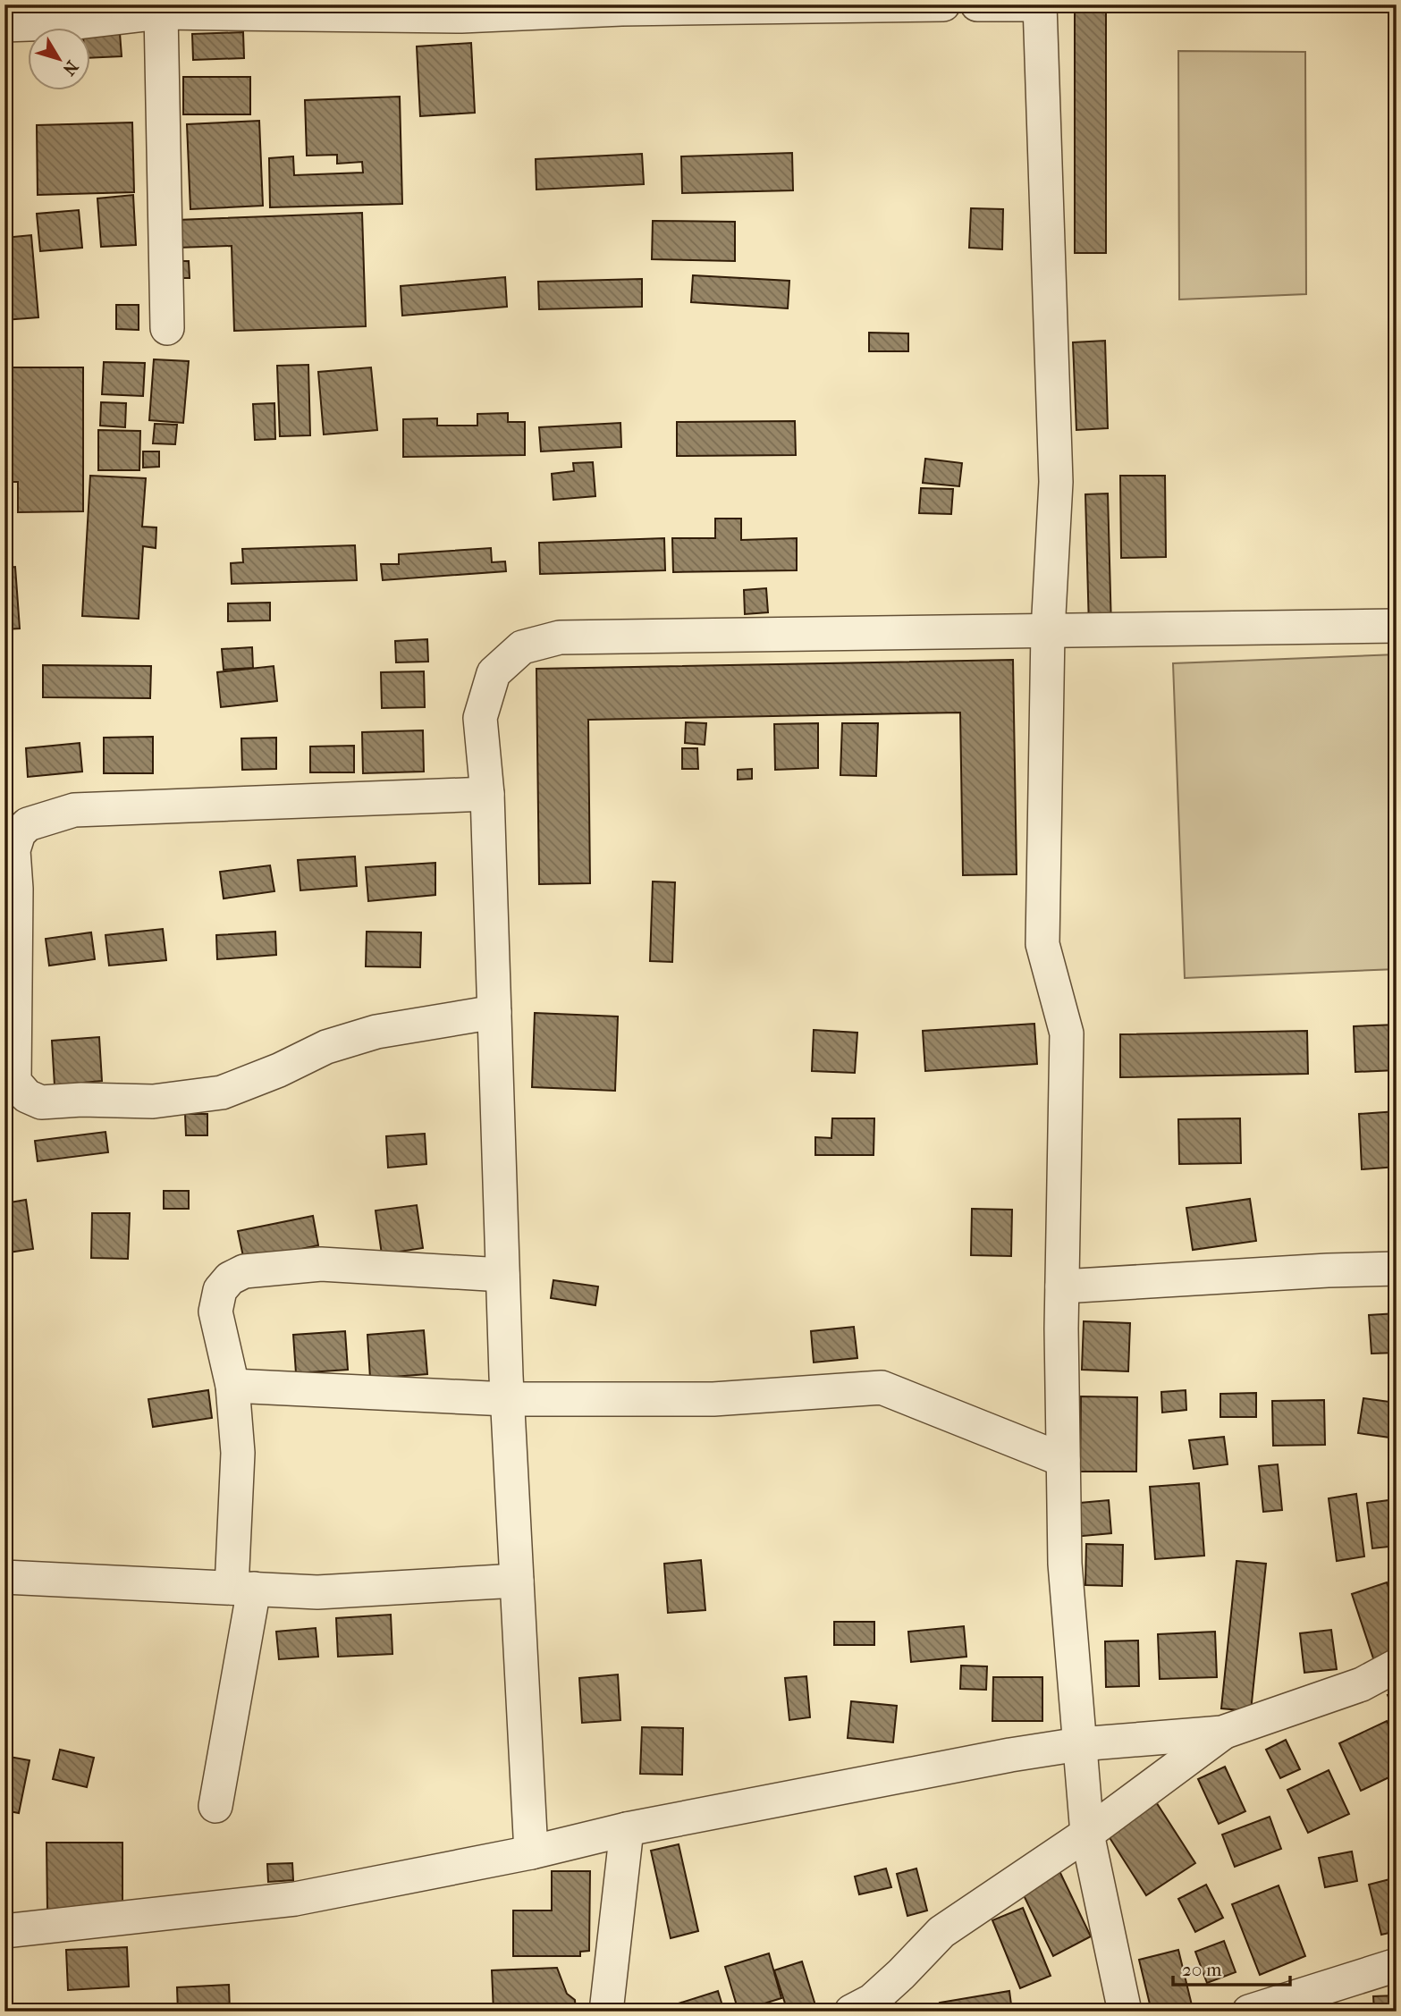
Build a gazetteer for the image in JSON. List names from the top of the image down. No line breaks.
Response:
{"scale_bar":"20 m","north":"bottom right"}
